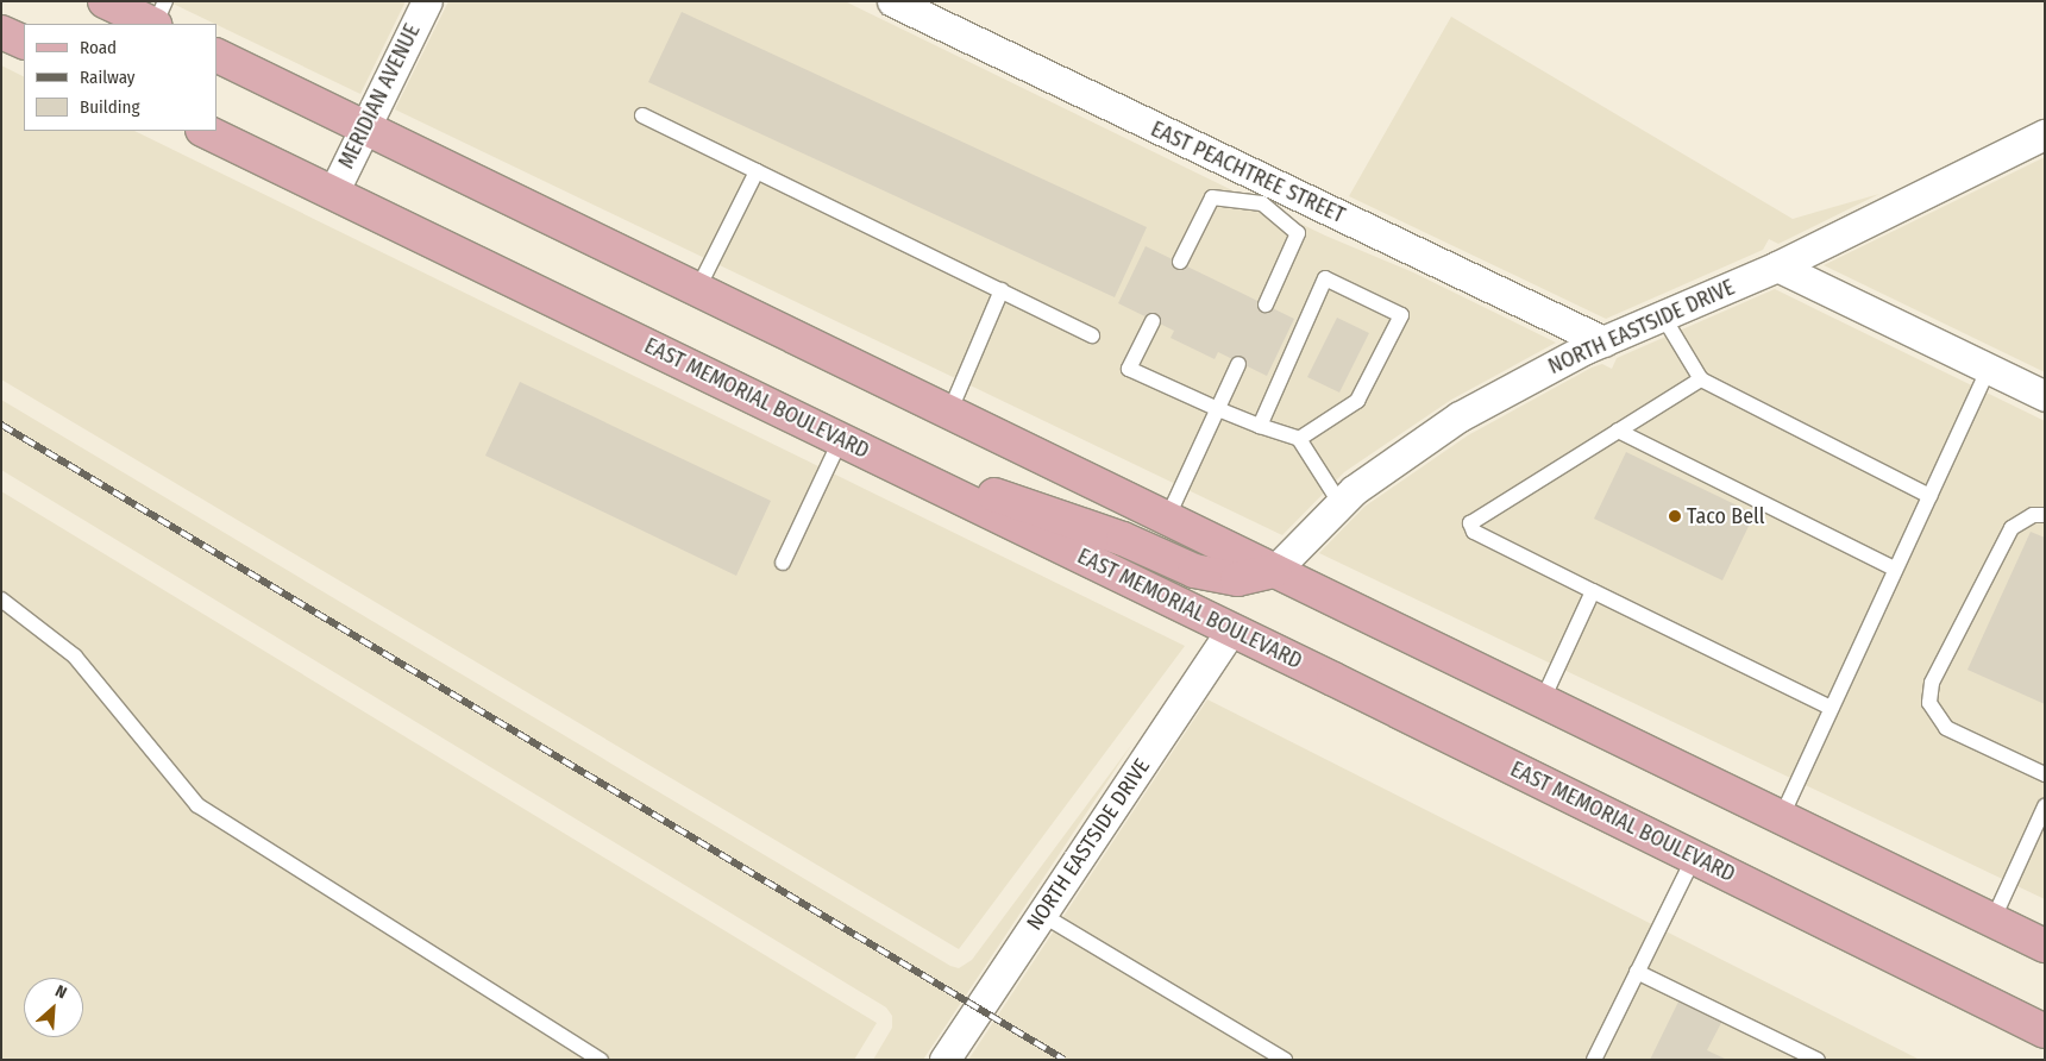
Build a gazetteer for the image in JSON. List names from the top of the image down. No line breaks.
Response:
{"streets":{"main road":["EAST MEMORIAL BOULEVARD"],"street":["MERIDIAN AVENUE","EAST PEACHTREE STREET","NORTH EASTSIDE DRIVE"]},"crossings":[["MERIDIAN AVENUE","EAST MEMORIAL BOULEVARD"],["EAST PEACHTREE STREET","NORTH EASTSIDE DRIVE"],["NORTH EASTSIDE DRIVE","EAST MEMORIAL BOULEVARD"]],"places":["Taco Bell"],"legend":["Road","Railway","Building"],"north":"top right"}
